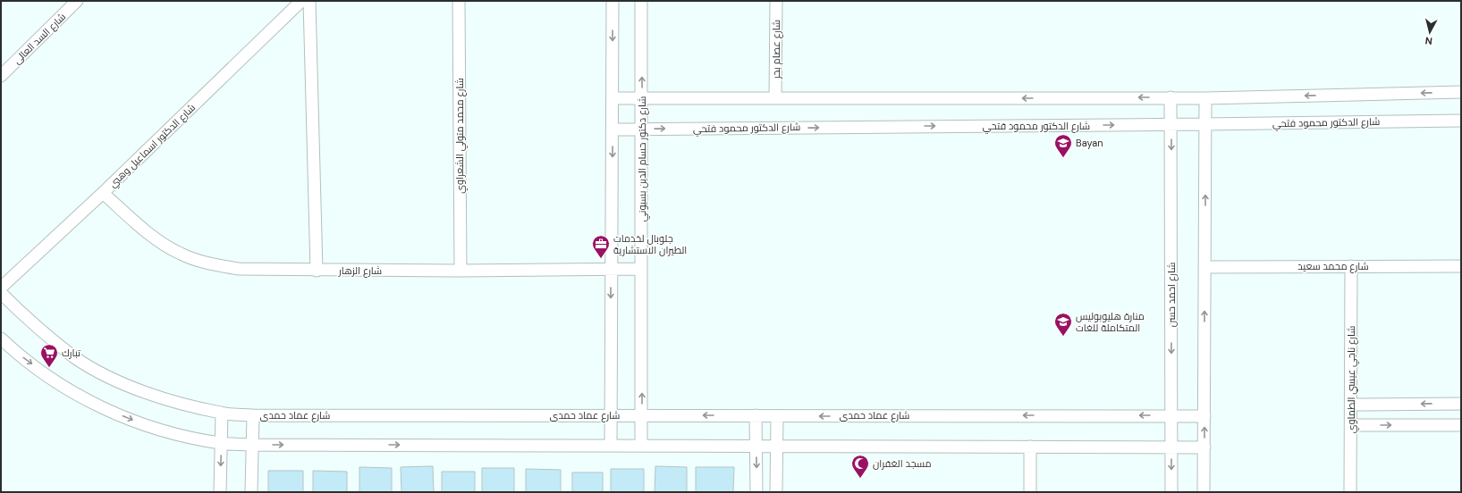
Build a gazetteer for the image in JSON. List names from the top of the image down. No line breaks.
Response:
{"streets":{"street":["شارع السد العالى","شارع عصام بحر","شارع الدكتور محمود فتحي","شارع محمد متولي الشعراوي","شارع الدكتور اسماعيل وهبي","شارع دكتور حسام الدين بسيوني","شارع محمد سعيد","شارع الزهار","شارع احمد حسن","شارع ناجي عيسي الطماوي","شارع عماد حمدى"]},"crossings":[["شارع الدكتور محمود فتحي","شارع دكتور حسام الدين بسيوني"],["شارع الدكتور محمود فتحي","شارع احمد حسن"],["شارع محمد متولي الشعراوي","شارع الزهار"],["شارع الدكتور اسماعيل وهبي","شارع الزهار"],["شارع دكتور حسام الدين بسيوني","شارع الزهار"],["شارع دكتور حسام الدين بسيوني","شارع عماد حمدى"],["شارع محمد سعيد","شارع ناجي عيسي الطماوي"],["شارع احمد حسن","شارع عماد حمدى"]],"places":{"school or university":["Bayan","منارة هليوبوليس المتكاملة للغات"],"office":["جلوبال لخدمات الطيران الاستشارية"],"supermarket":["تبارك"],"mosque":["مسجد الغفران"]},"north":"bottom"}
